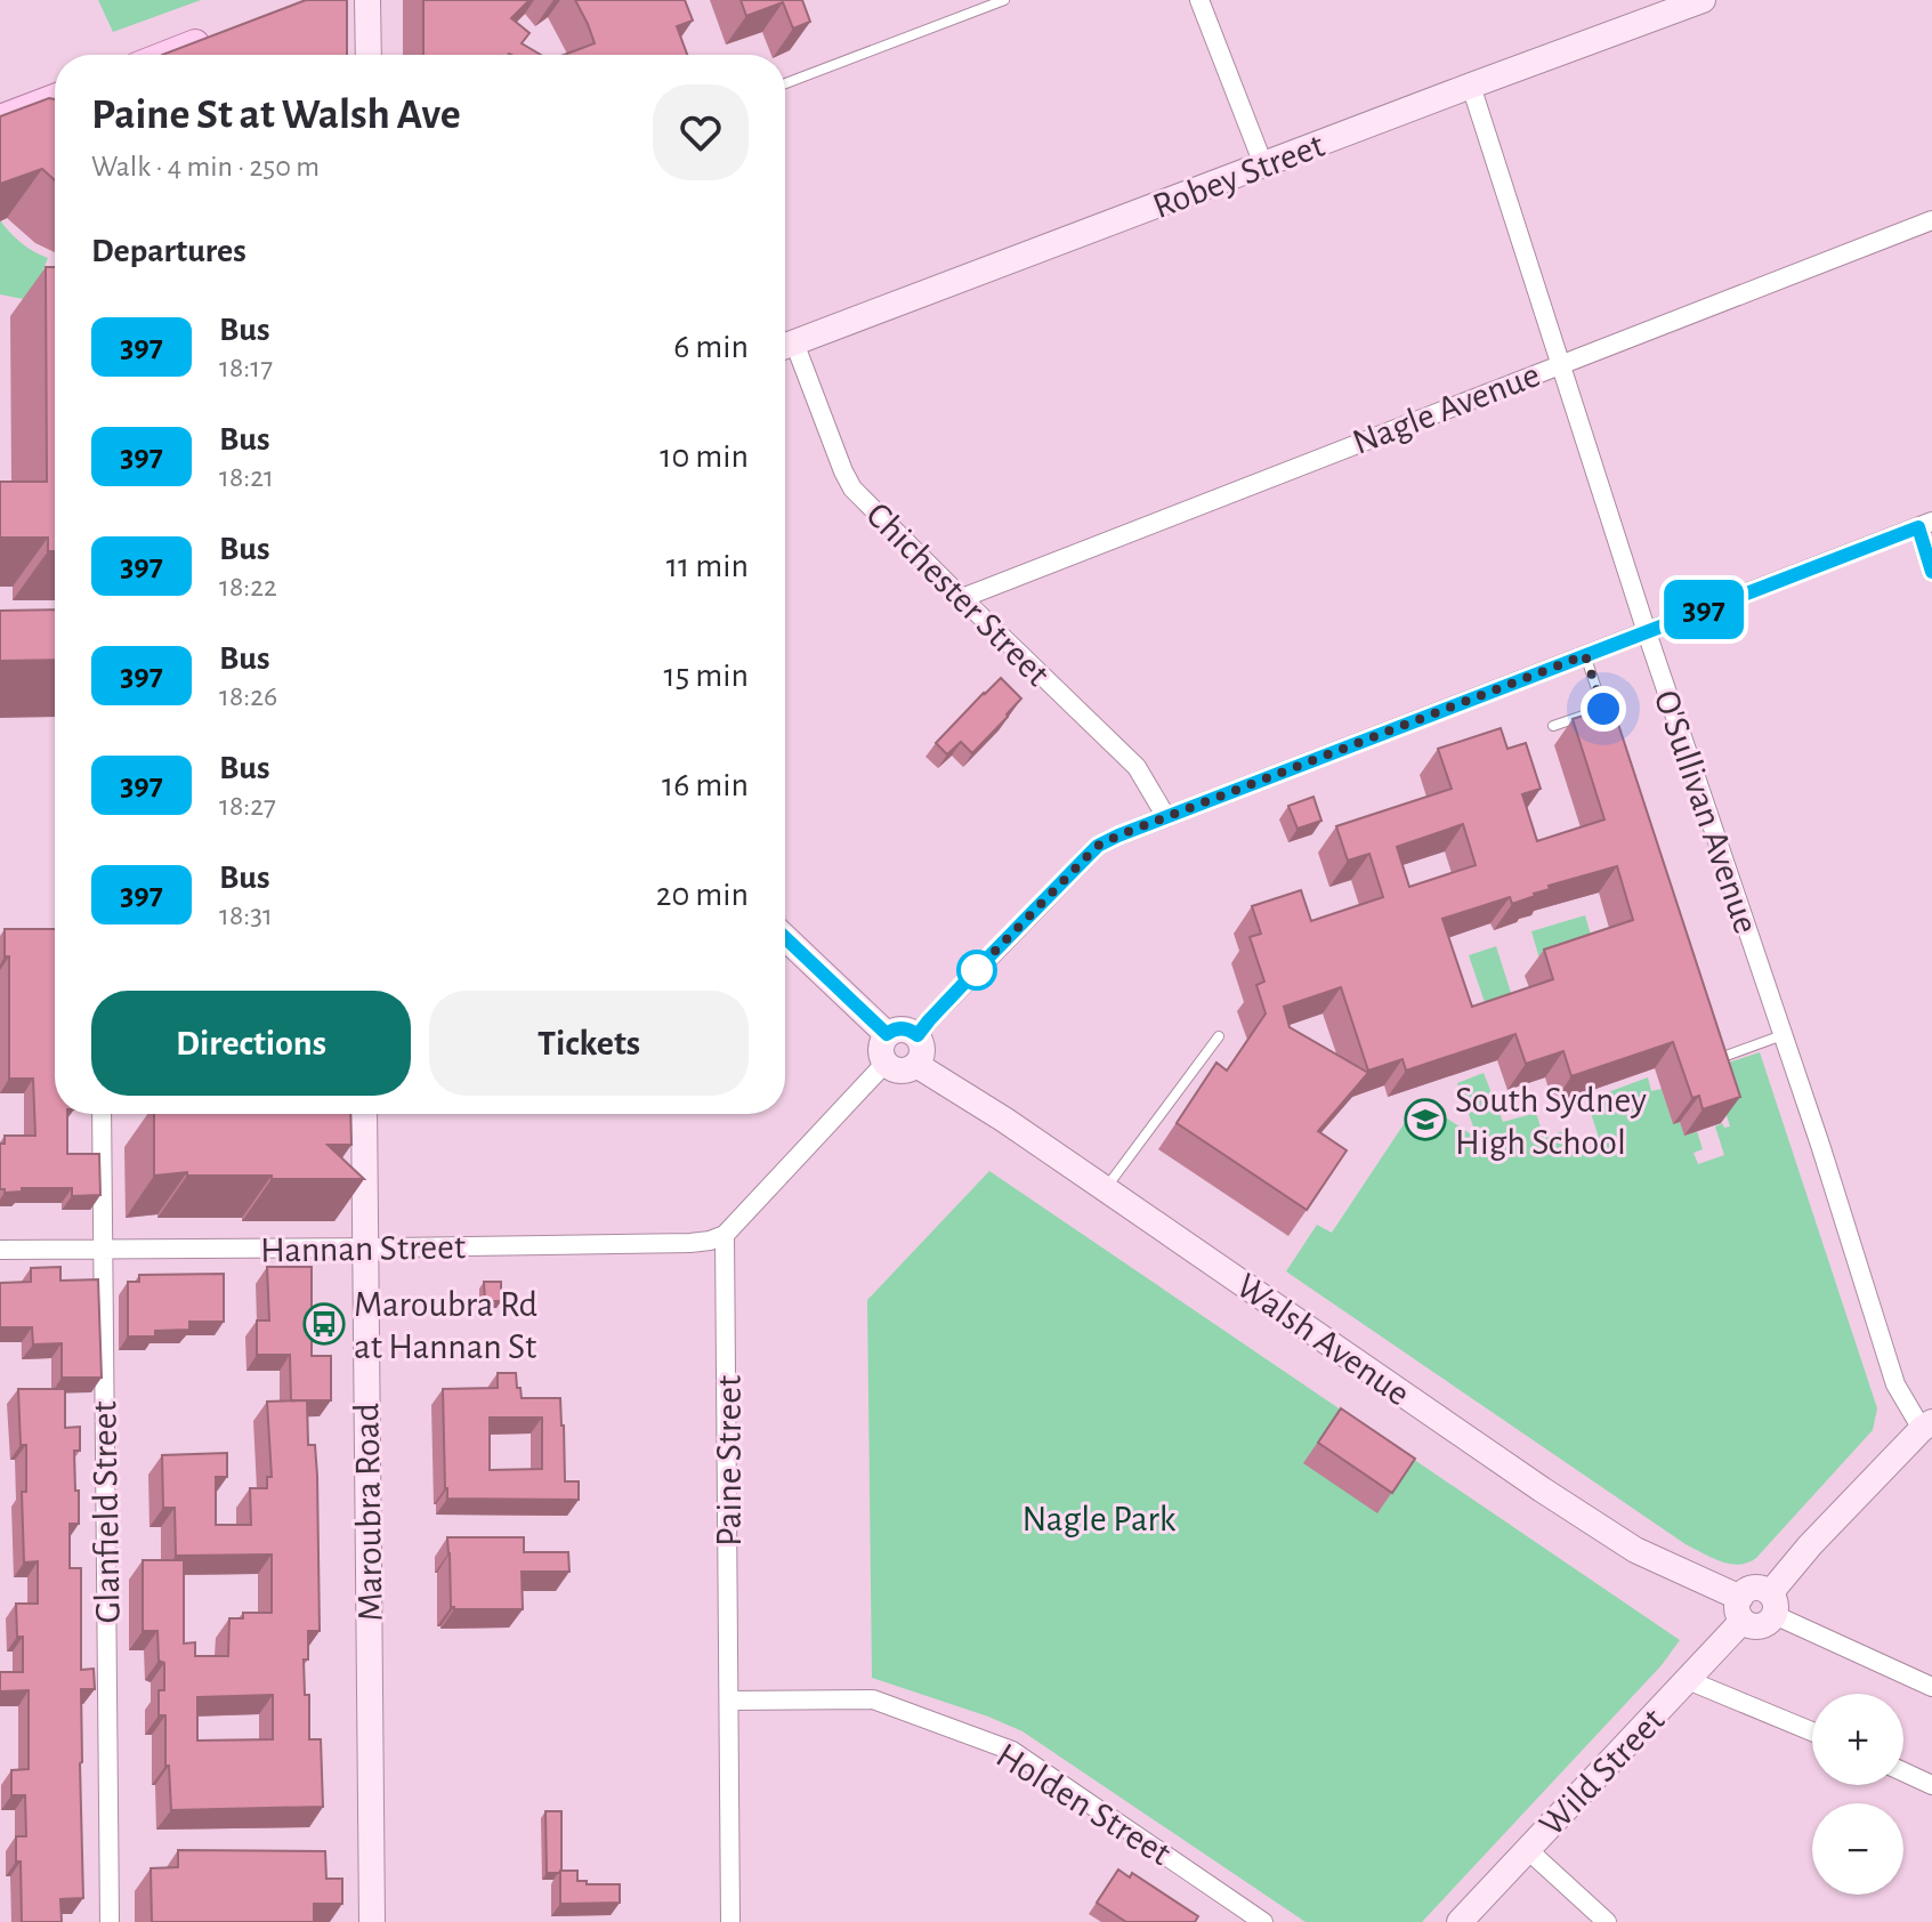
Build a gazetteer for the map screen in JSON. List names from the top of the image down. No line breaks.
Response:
{"streets":{"street":["Robey Street","Nagle Avenue","Chichester Street","O'Sullivan Avenue","Hannan Street","Walsh Avenue","Paine Street","Glanfield Street","Maroubra Road","Wild Street","Holden Street"]},"crossings":[["Robey Street","O'Sullivan Avenue"],["Nagle Avenue","Chichester Street"],["Nagle Avenue","O'Sullivan Avenue"],["Hannan Street","Paine Street"],["Hannan Street","Glanfield Street"],["Hannan Street","Maroubra Road"],["Walsh Avenue","Wild Street"],["Paine Street","Holden Street"]],"parks":["Nagle Park"],"places":{"school or university":["South Sydney High School"],"bus stop":["Maroubra Rd at Hannan St"]},"lines":["bus line 397"],"page":{"on_map":"397","heading":[["Paine St at Walsh Ave","Walk · 4 min · 250 m"],"Departures"],"list":[{"mark":"397","name":"Bus","note":"18:17","value":"6 min"},{"mark":"397","name":"Bus","note":"18:21","value":"10 min"},{"mark":"397","name":"Bus","note":"18:22","value":"11 min"},{"mark":"397","name":"Bus","note":"18:26","value":"15 min"},{"mark":"397","name":"Bus","note":"18:27","value":"16 min"},{"mark":"397","name":"Bus","note":"18:31","value":"20 min"}],"buttons":["Directions","Tickets"],"map_buttons":["+","−"]}}
